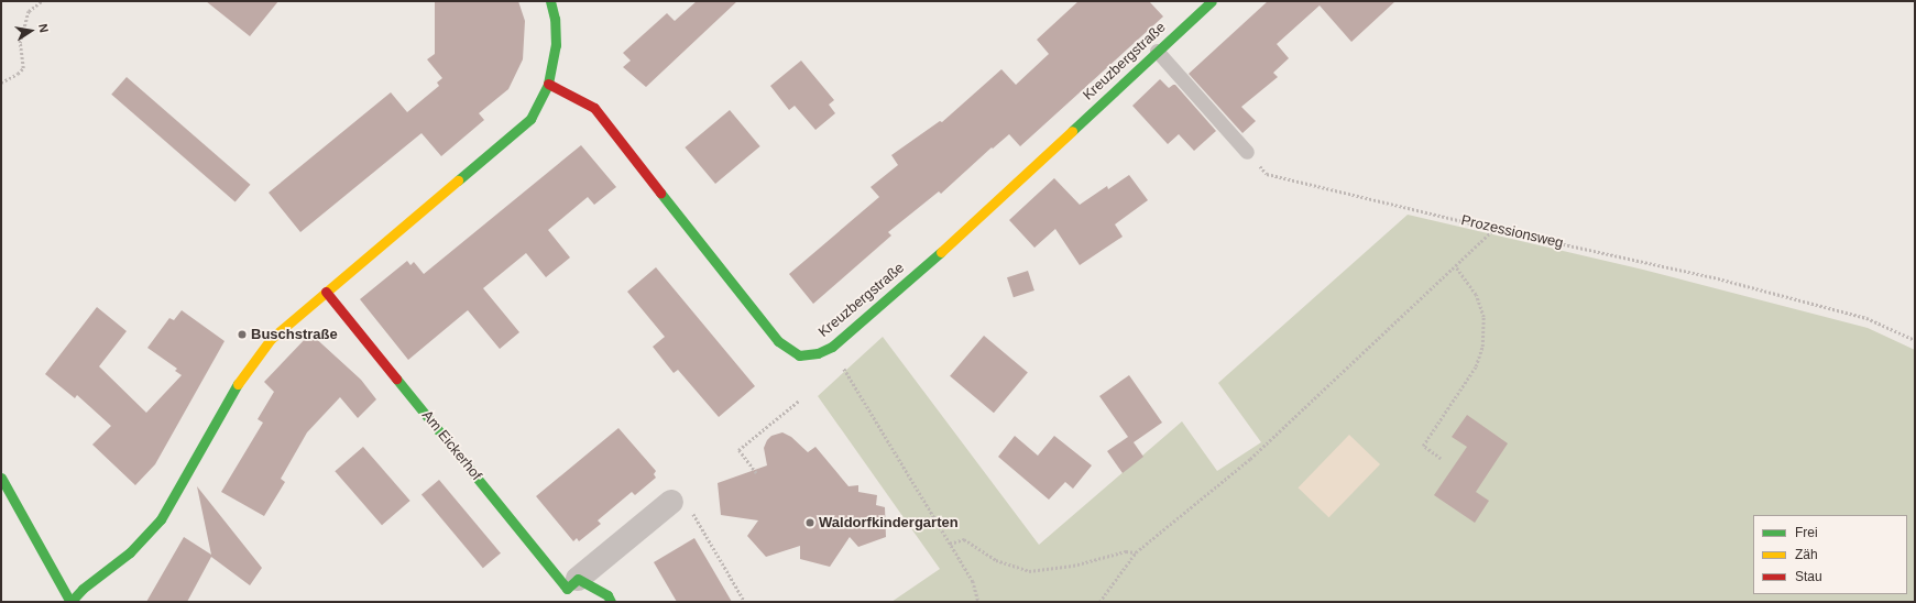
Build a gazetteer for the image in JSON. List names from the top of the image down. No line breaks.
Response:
{"streets":{"street":["Kreuzbergstraße","Am Eickerhof"],"path":["Prozessionsweg"]},"places":["Buschstraße","Waldorfkindergarten"],"legend":["Frei","Zäh","Stau"],"north":"right"}
